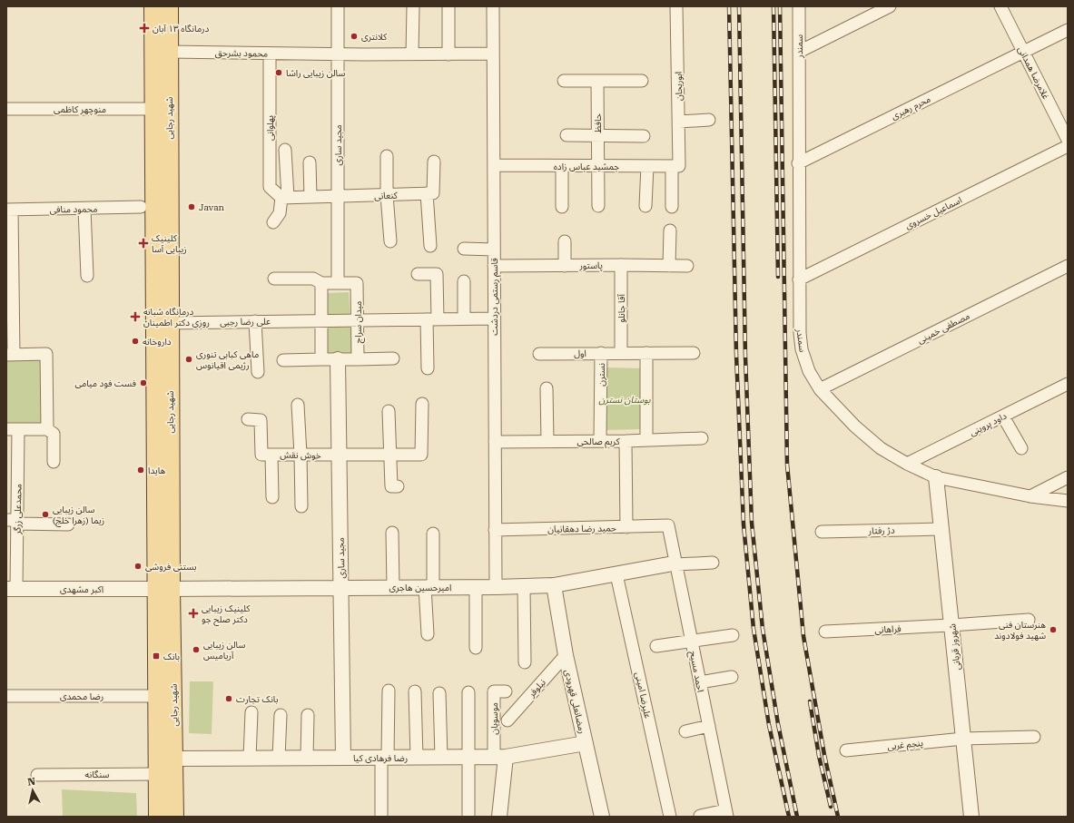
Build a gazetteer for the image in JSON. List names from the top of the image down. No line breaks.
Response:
{"streets":{"main road":["شهید رجایی"],"street":["سمندر","محمود بشرحق","غلامرضا همدانی","ابوریحان","محرم رهبری","منوچهر کاظمی","حافظ","پهلوانی","مجید ساری","جمشید عباس زاده","کنعانی","محمود منافی","اسماعیل خسروی","پاستور","قاسم رستمی دردشت","آقا جانلو","علی رضا رجبی","میدان سراج","مصطفی خمینی","اول","نسترن","داود پروینی","کریم صالحی","خوش نقش","محمدعلی زرگر","حمید رضا دهقانیان","دژ رفتار","امیرحسین هاجری","اکبر مشهدی","فراهانی","شهروز قربانی","احمد مسیح","نیلوفر","علیرضا امینی","رضا محمدی","رمضانعلی قهرودی","موسویان","پنجم غربی","رضا فرهادی کیا","سنگانه"]},"crossings":[["سمندر","محرم رهبری"],["سمندر","اسماعیل خسروی"],["سمندر","مصطفی خمینی"],["سمندر","داود پروینی"],["سمندر","شهروز قربانی"],["محمود بشرحق","شهید رجایی"],["محمود بشرحق","پهلوانی"],["محمود بشرحق","مجید ساری"],["غلامرضا همدانی","محرم رهبری"],["ابوریحان","جمشید عباس زاده"],["منوچهر کاظمی","شهید رجایی"],["شهید رجایی","علی رضا رجبی"],["شهید رجایی","امیرحسین هاجری"],["شهید رجایی","اکبر مشهدی"],["شهید رجایی","رضا محمدی"],["شهید رجایی","رضا فرهادی کیا"],["شهید رجایی","سنگانه"],["حافظ","جمشید عباس زاده"],["پهلوانی","کنعانی"],["مجید ساری","کنعانی"],["مجید ساری","میدان سراج"],["مجید ساری","خوش نقش"],["مجید ساری","امیرحسین هاجری"],["مجید ساری","رضا فرهادی کیا"],["جمشید عباس زاده","قاسم رستمی دردشت"],["پاستور","قاسم رستمی دردشت"],["پاستور","آقا جانلو"],["قاسم رستمی دردشت","کریم صالحی"],["قاسم رستمی دردشت","حمید رضا دهقانیان"],["قاسم رستمی دردشت","امیرحسین هاجری"],["آقا جانلو","اول"],["علی رضا رجبی","میدان سراج"],["اول","نسترن"],["نسترن","کریم صالحی"],["محمدعلی زرگر","اکبر مشهدی"],["حمید رضا دهقانیان","احمد مسیح"],["دژ رفتار","شهروز قربانی"],["امیرحسین هاجری","اکبر مشهدی"],["امیرحسین هاجری","احمد مسیح"],["امیرحسین هاجری","علیرضا امینی"],["امیرحسین هاجری","رمضانعلی قهرودی"],["فراهانی","شهروز قربانی"],["شهروز قربانی","پنجم غربی"],["نیلوفر","رمضانعلی قهرودی"],["رمضانعلی قهرودی","رضا فرهادی کیا"],["موسویان","رضا فرهادی کیا"]],"parks":["بوستان نسترن"],"places":{"health":["درمانگاه ۱۳ آبان","کلینیک زیبایی آسا","درمانگاه شبانه روزی دکتر اطمینان","کلینیک زیبایی دکتر صلح جو"],"other":["کلانتری","سالن زیبایی راشا","Javan","داروخانه","ماهی کبابی تنوری رژیمی اقیانوس","فست فود میامی","هایدا","سالن زیبایی زیما (زهرا خلج)","بستنی فروشی","هنرستان فنی شهید فولادوند","سالن زیبایی آریامیس","بانک تجارت"],"transit":["بانک"]},"north":"top"}
